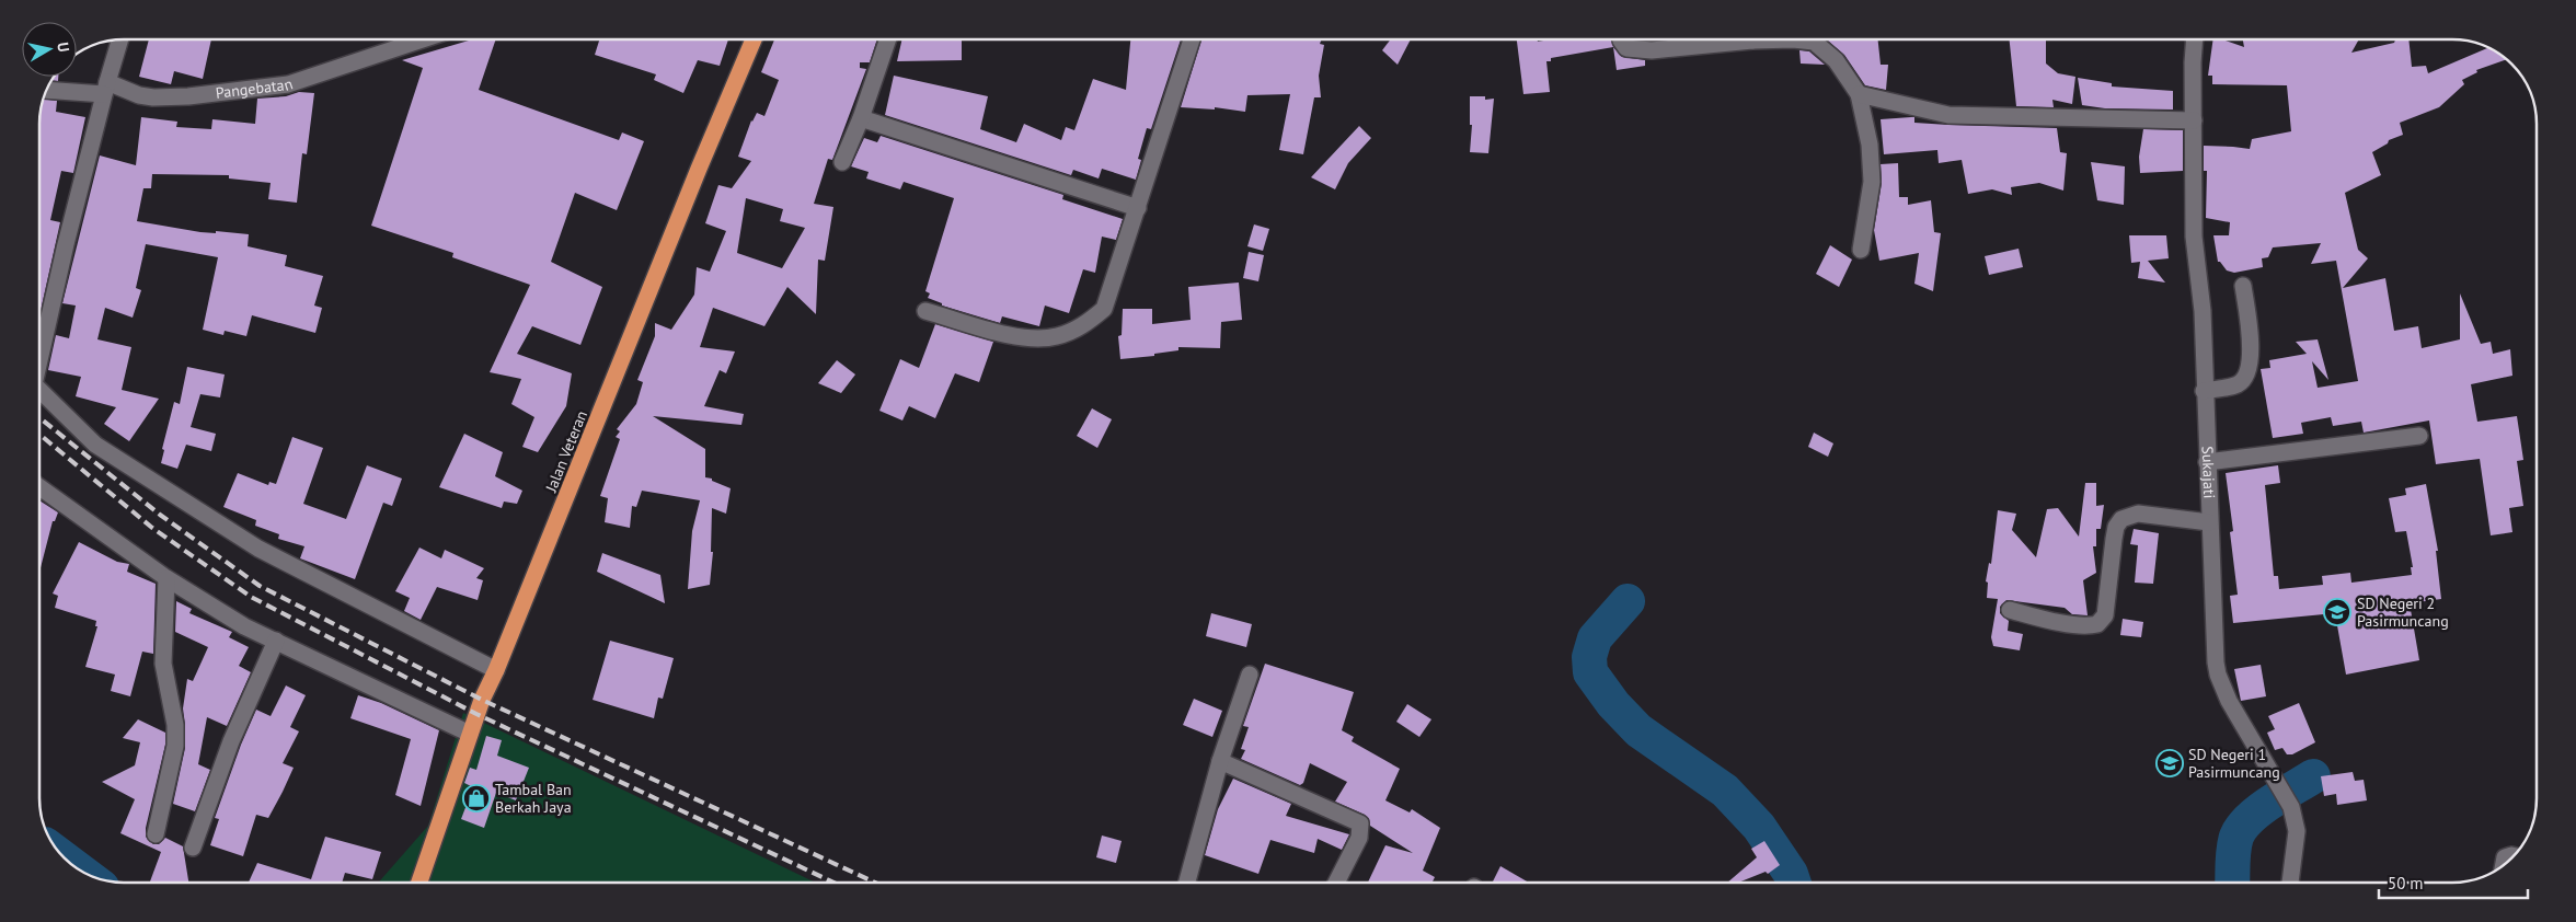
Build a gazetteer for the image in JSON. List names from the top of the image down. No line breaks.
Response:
{"streets":{"highway":["Jalan Veteran"],"street":["Pangebatan","Sukajati"]},"places":{"school or university":["SD Negeri 2 Pasirmuncang","SD Negeri 1 Pasirmuncang"],"shop":["Tambal Ban Berkah Jaya"]},"scale_bar":"50 m","north":"right"}
